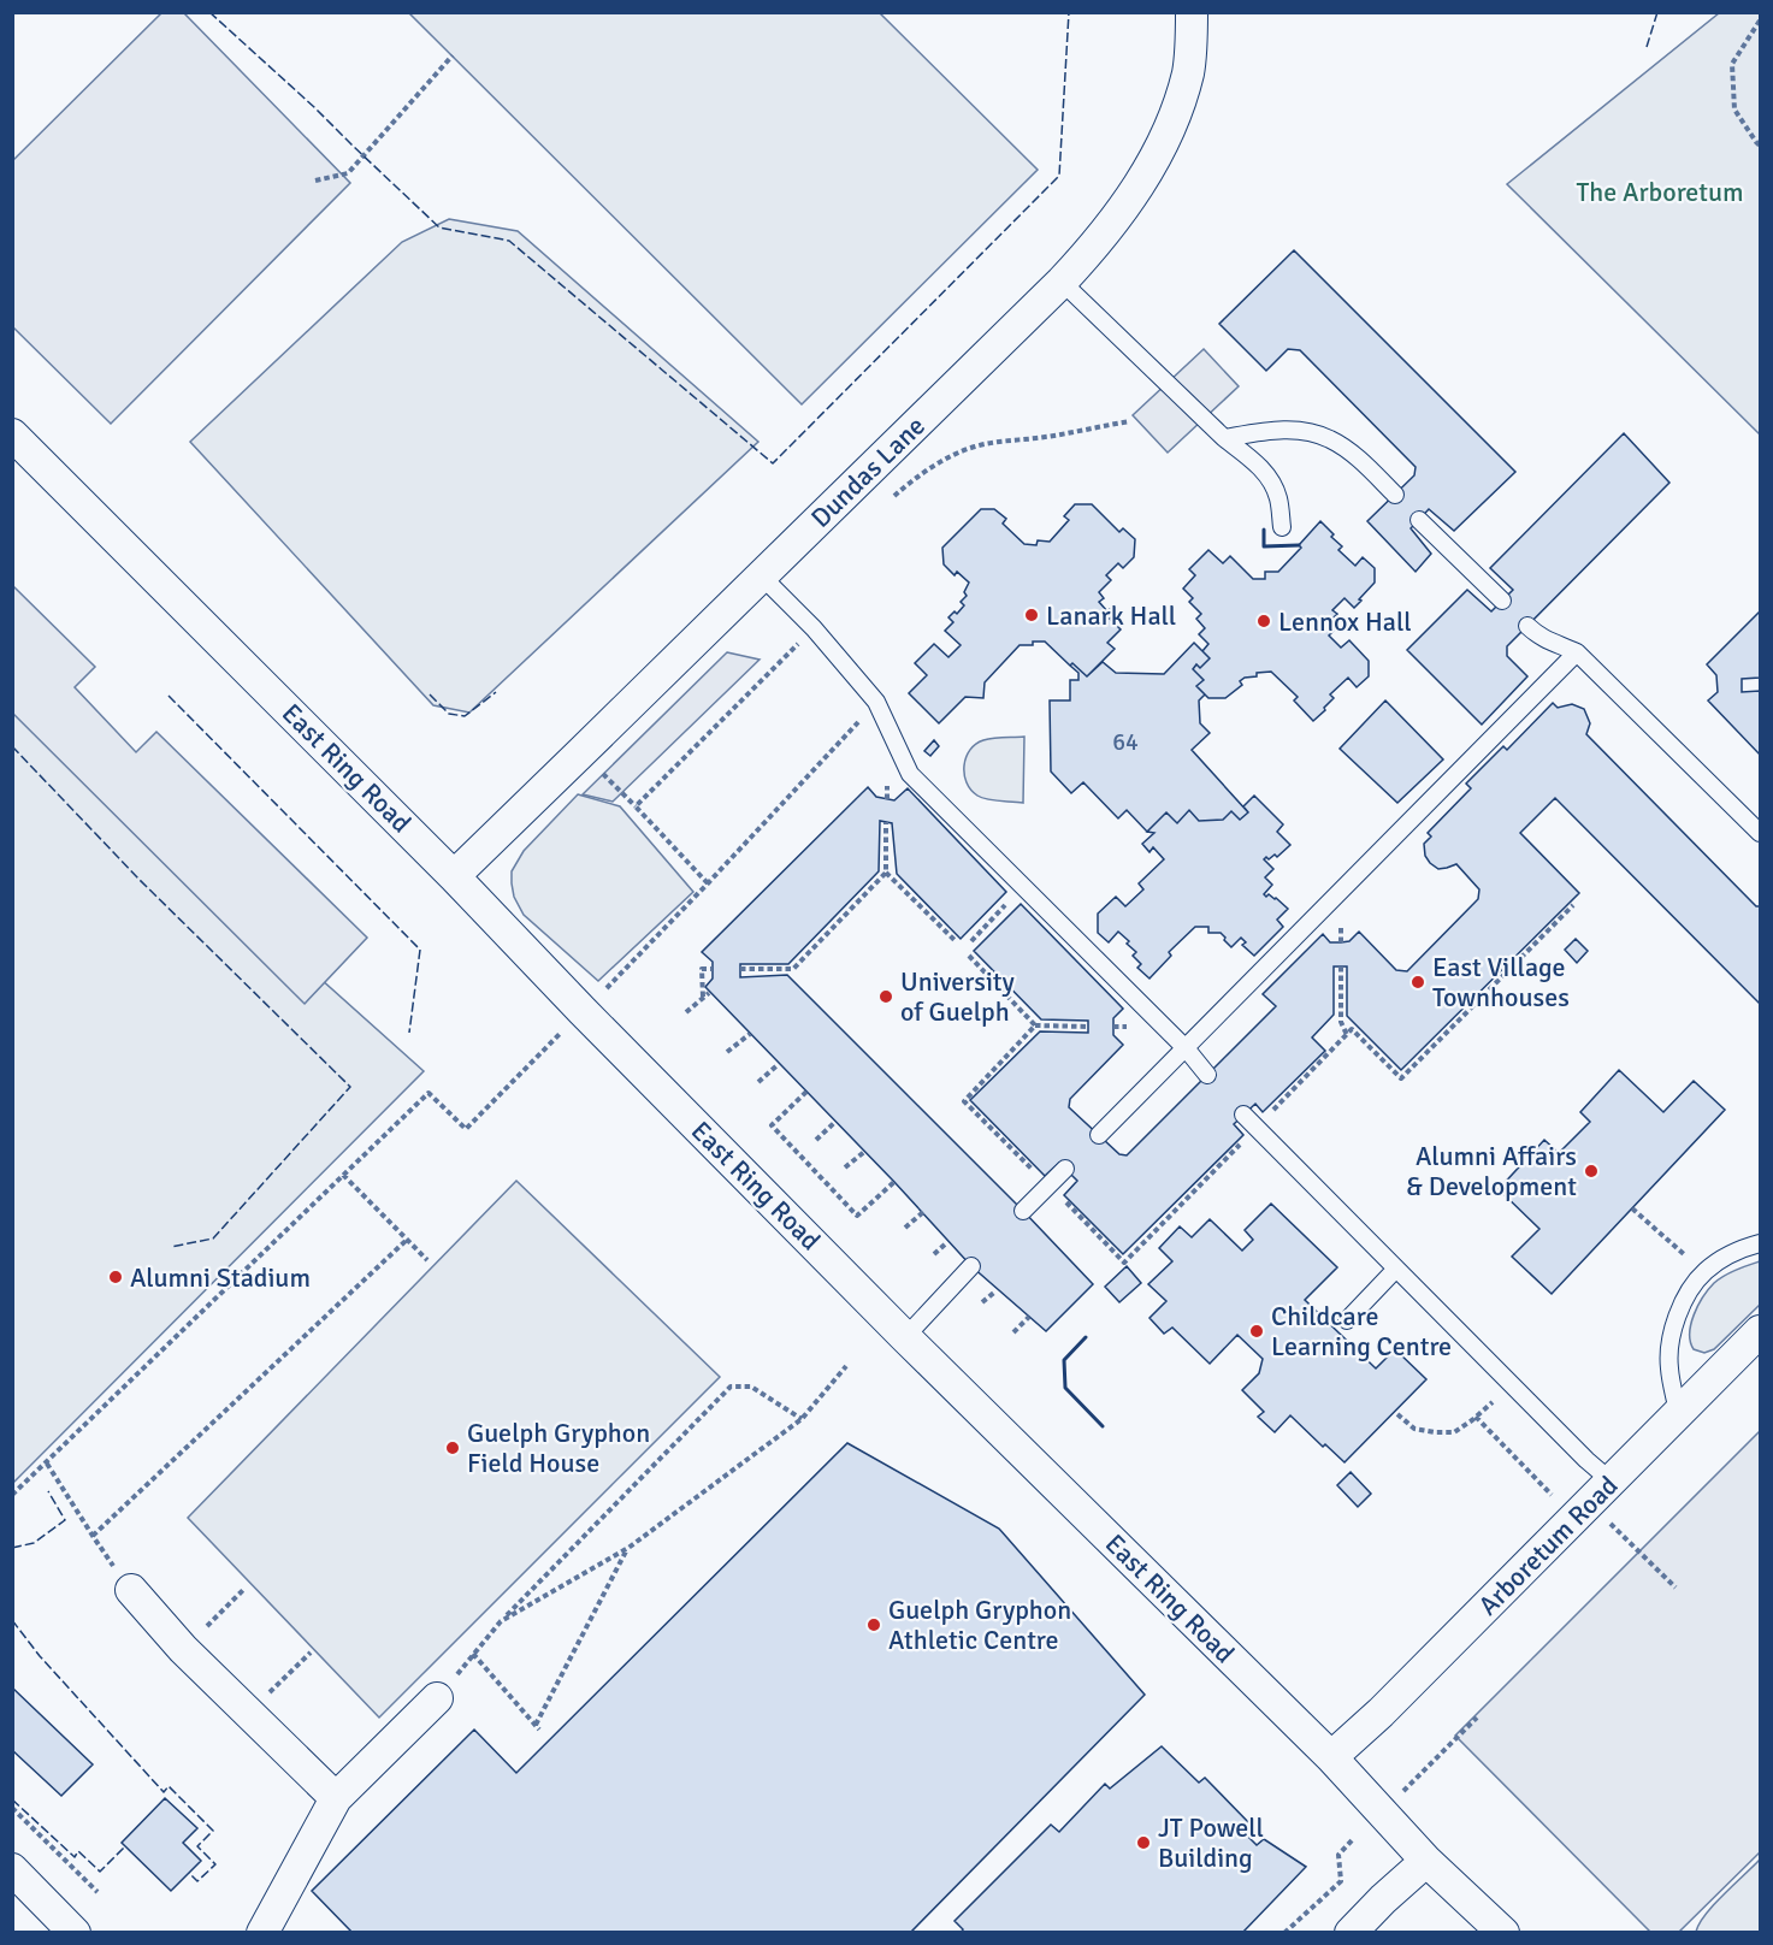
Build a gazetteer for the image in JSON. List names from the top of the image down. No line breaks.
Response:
{"streets":{"street":["Dundas Lane","East Ring Road","Arboretum Road"]},"crossings":[["Dundas Lane","East Ring Road"],["East Ring Road","Arboretum Road"]],"parks":["The Arboretum"],"places":["Lanark Hall","Lennox Hall","East Village Townhouses","University of Guelph","Alumni Affairs & Development","Alumni Stadium","Childcare Learning Centre","Guelph Gryphon Field House","Guelph Gryphon Athletic Centre","JT Powell Building"],"house_numbers":["64"]}
